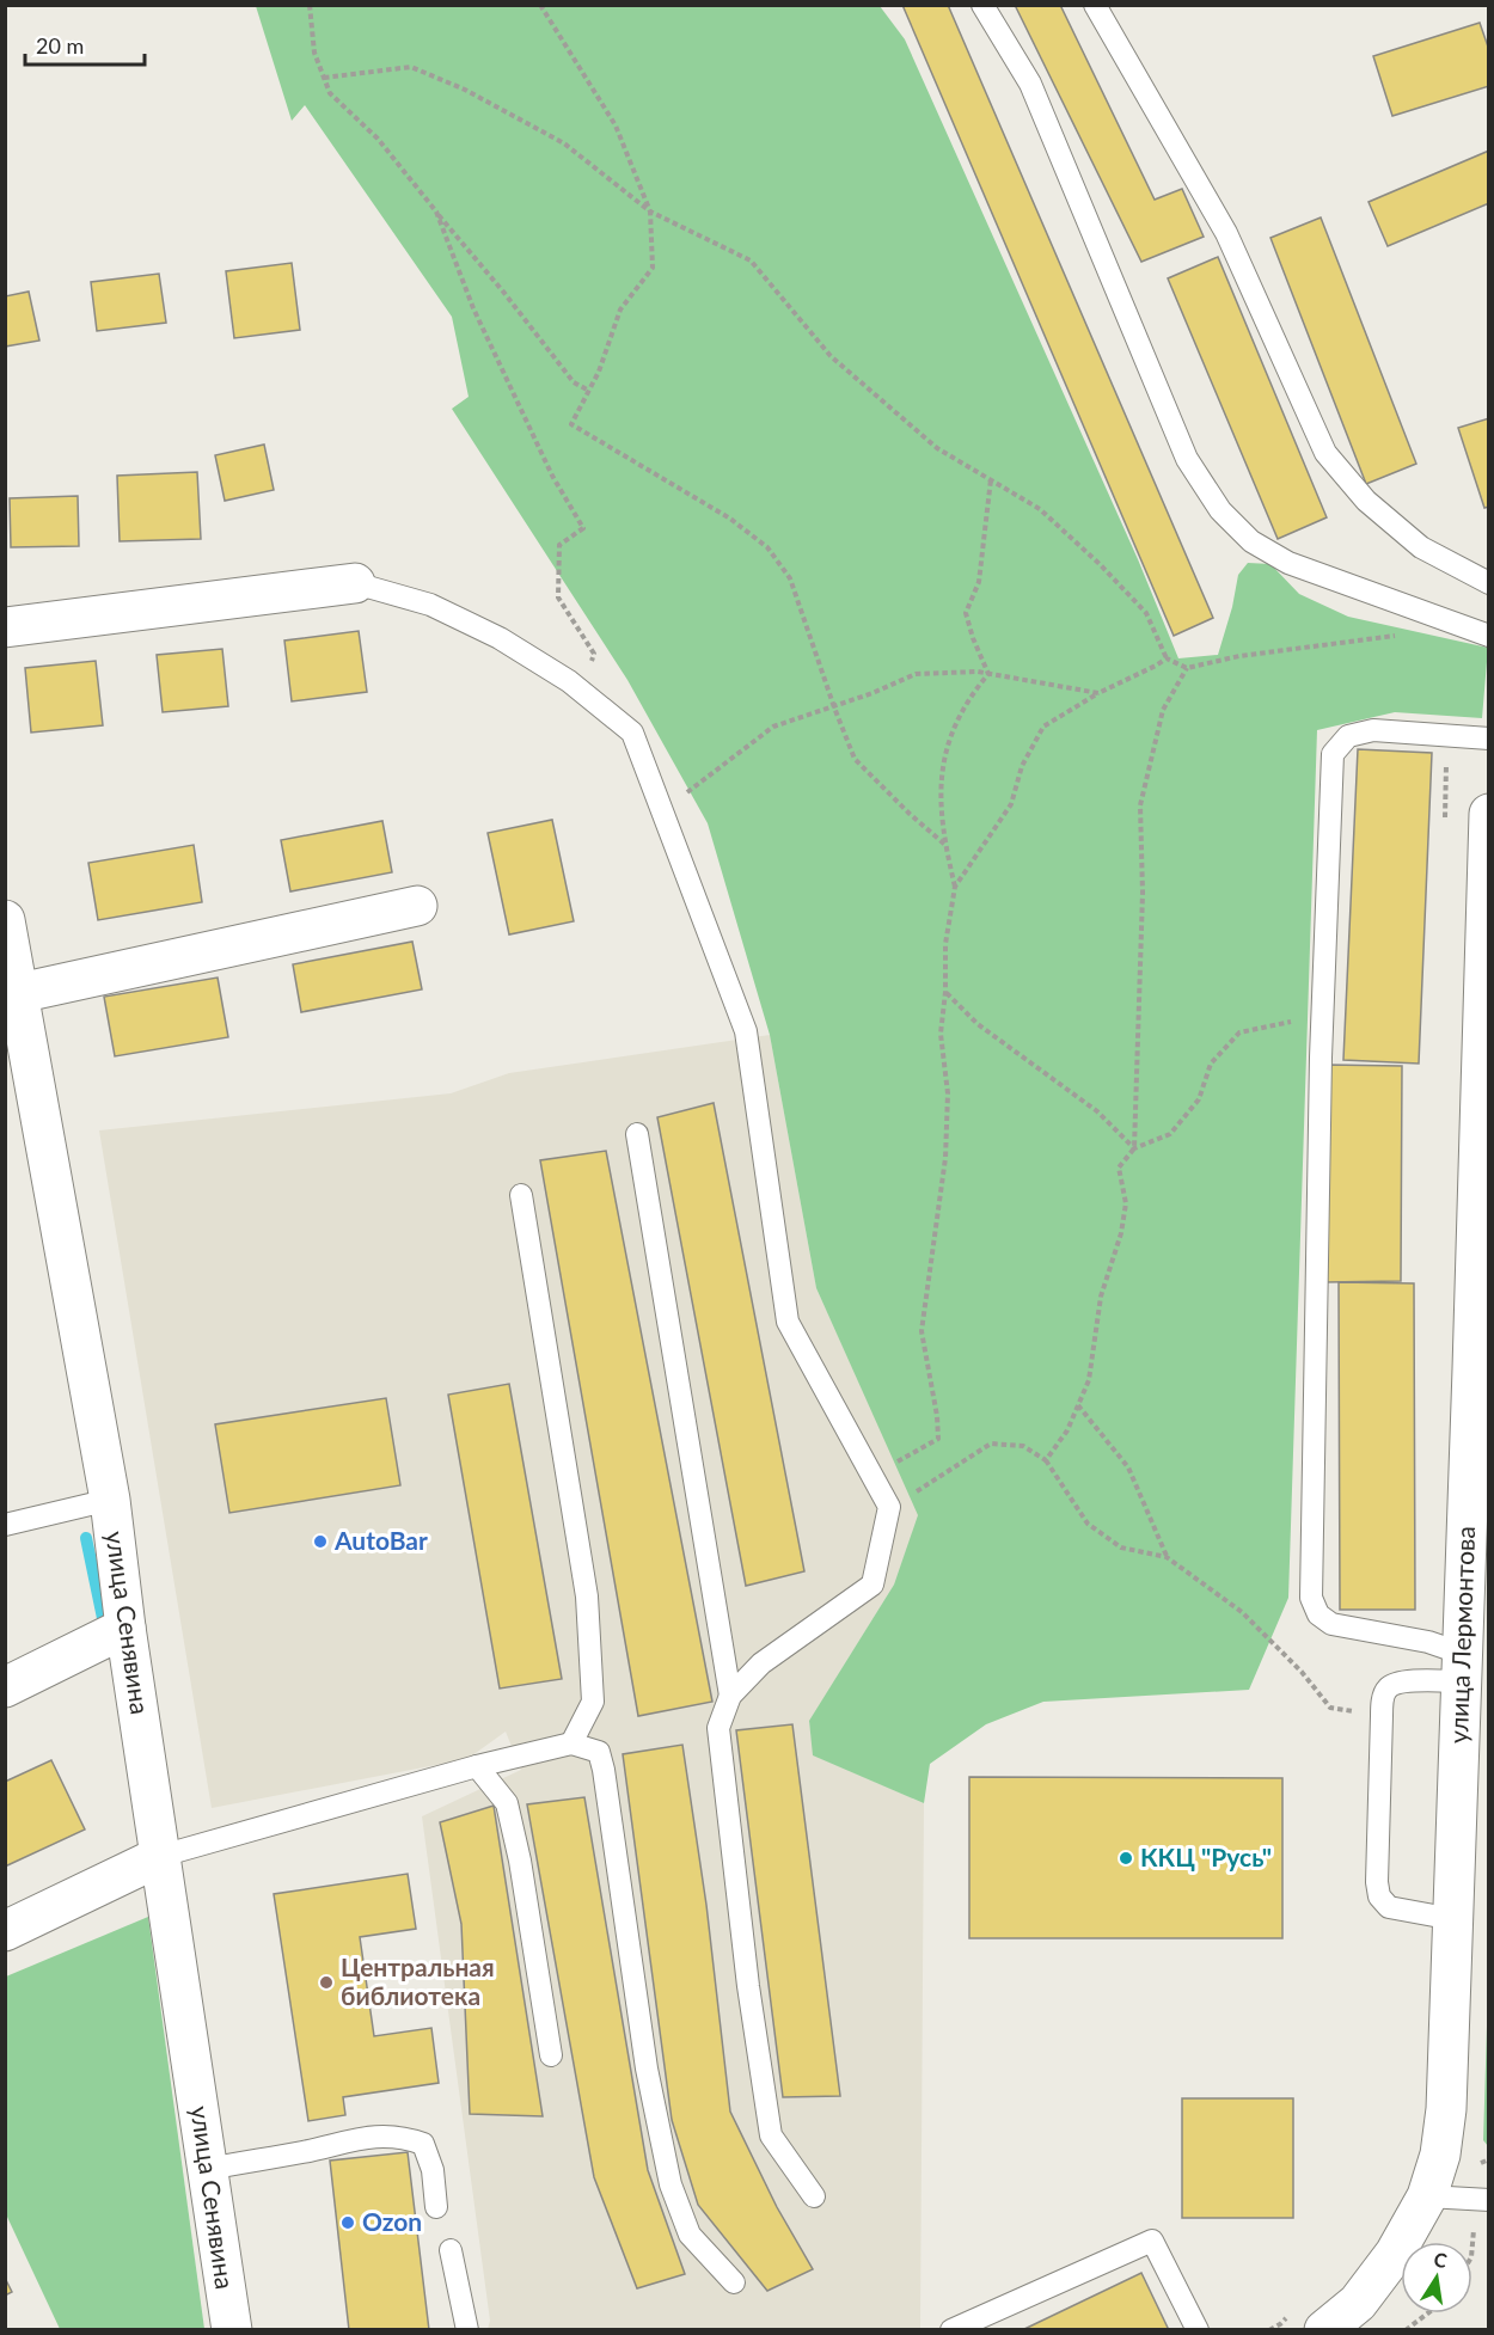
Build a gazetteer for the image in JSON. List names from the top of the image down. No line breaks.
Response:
{"streets":{"street":["улица Сенявина","улица Лермонтова"]},"places":["AutoBar","ККЦ \"Русь\"","Центральная библиотека","Ozon"],"scale_bar":"20 m","north":"top"}
